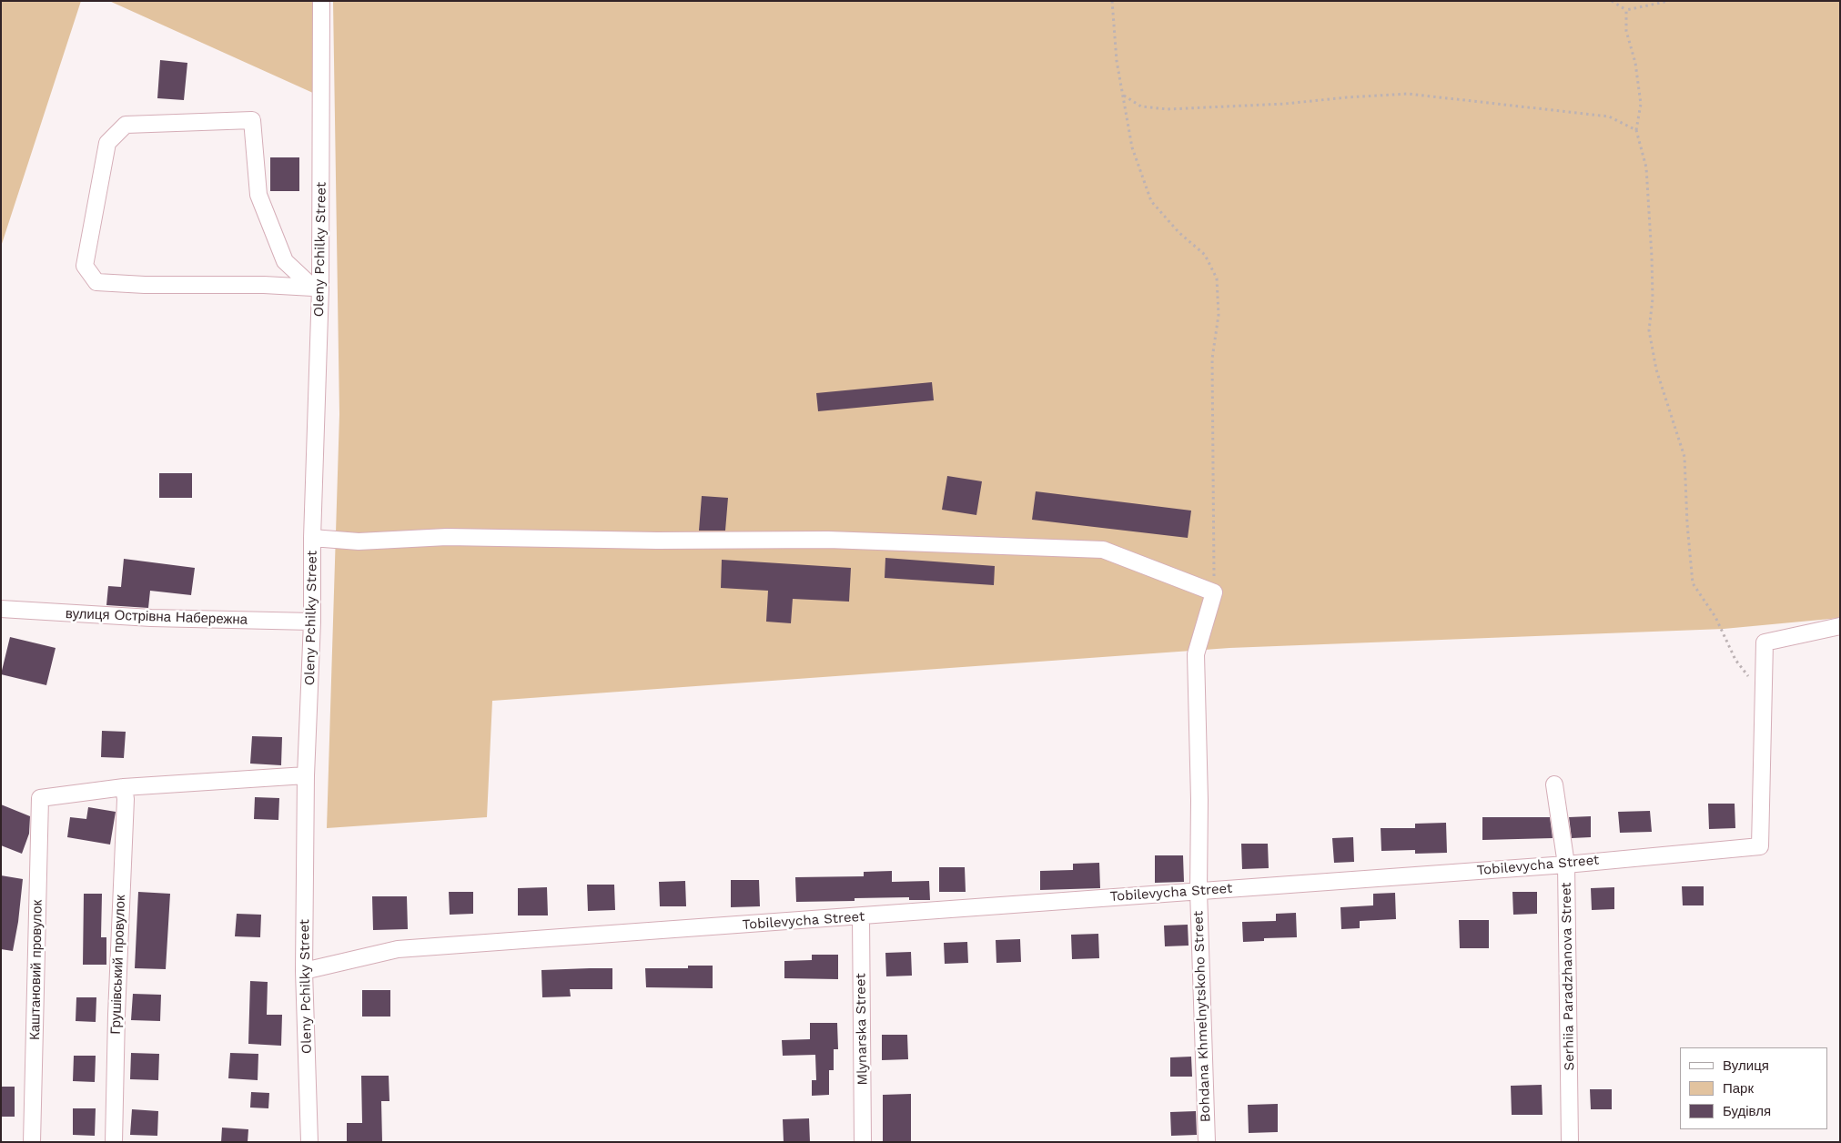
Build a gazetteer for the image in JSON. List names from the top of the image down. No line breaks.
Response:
{"streets":{"street":["Oleny Pchilky Street","вулиця Острівна Набережна","Tobilevycha Street","Грушівський провулок","Каштановий провулок","Serhiia Paradzhanova Street","Bohdana Khmelnytskoho Street","Mlynarska Street"]},"crossings":[["Oleny Pchilky Street","вулиця Острівна Набережна"],["Oleny Pchilky Street","Tobilevycha Street"],["Tobilevycha Street","Serhiia Paradzhanova Street"],["Tobilevycha Street","Bohdana Khmelnytskoho Street"],["Tobilevycha Street","Mlynarska Street"],["Грушівський провулок","Каштановий провулок"]],"legend":["Вулиця","Парк","Будівля"]}
